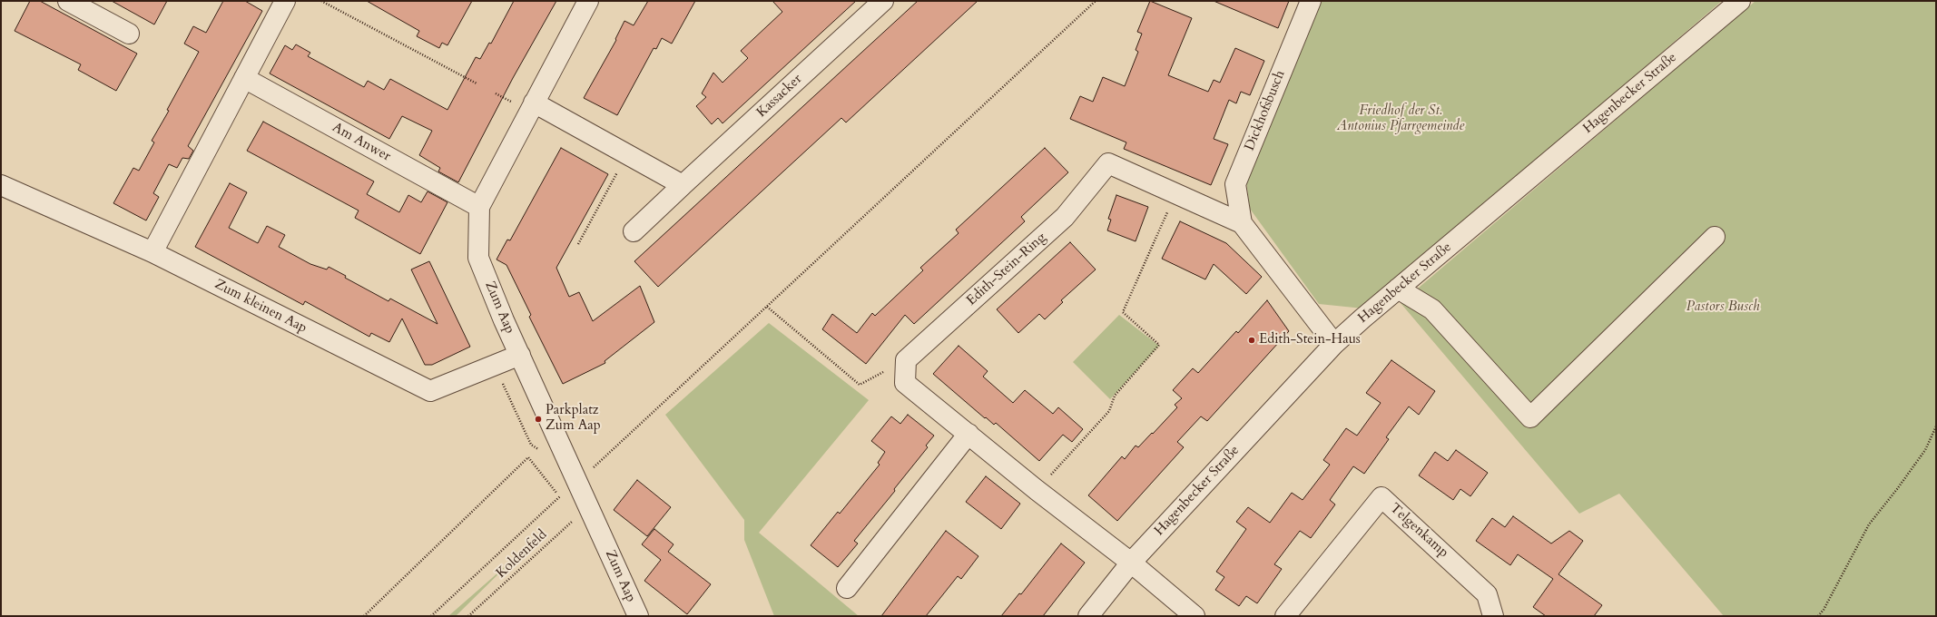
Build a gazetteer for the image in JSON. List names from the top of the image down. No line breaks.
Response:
{"streets":{"street":["Hagenbecker Straße","Kassacker","Dickhofsbusch","Am Anwer","Edith-Stein-Ring","Zum kleinen Aap","Zum Aap","Telgenkamp"],"path":["Koldenfeld"]},"crossings":[["Hagenbecker Straße","Edith-Stein-Ring"],["Dickhofsbusch","Edith-Stein-Ring"],["Am Anwer","Zum Aap"],["Zum kleinen Aap","Zum Aap"],["Zum Aap","Koldenfeld"]],"parks":["Friedhof der St. Antonius Pfarrgemeinde","Pastors Busch"],"places":["Edith-Stein-Haus","Parkplatz Zum Aap"]}
